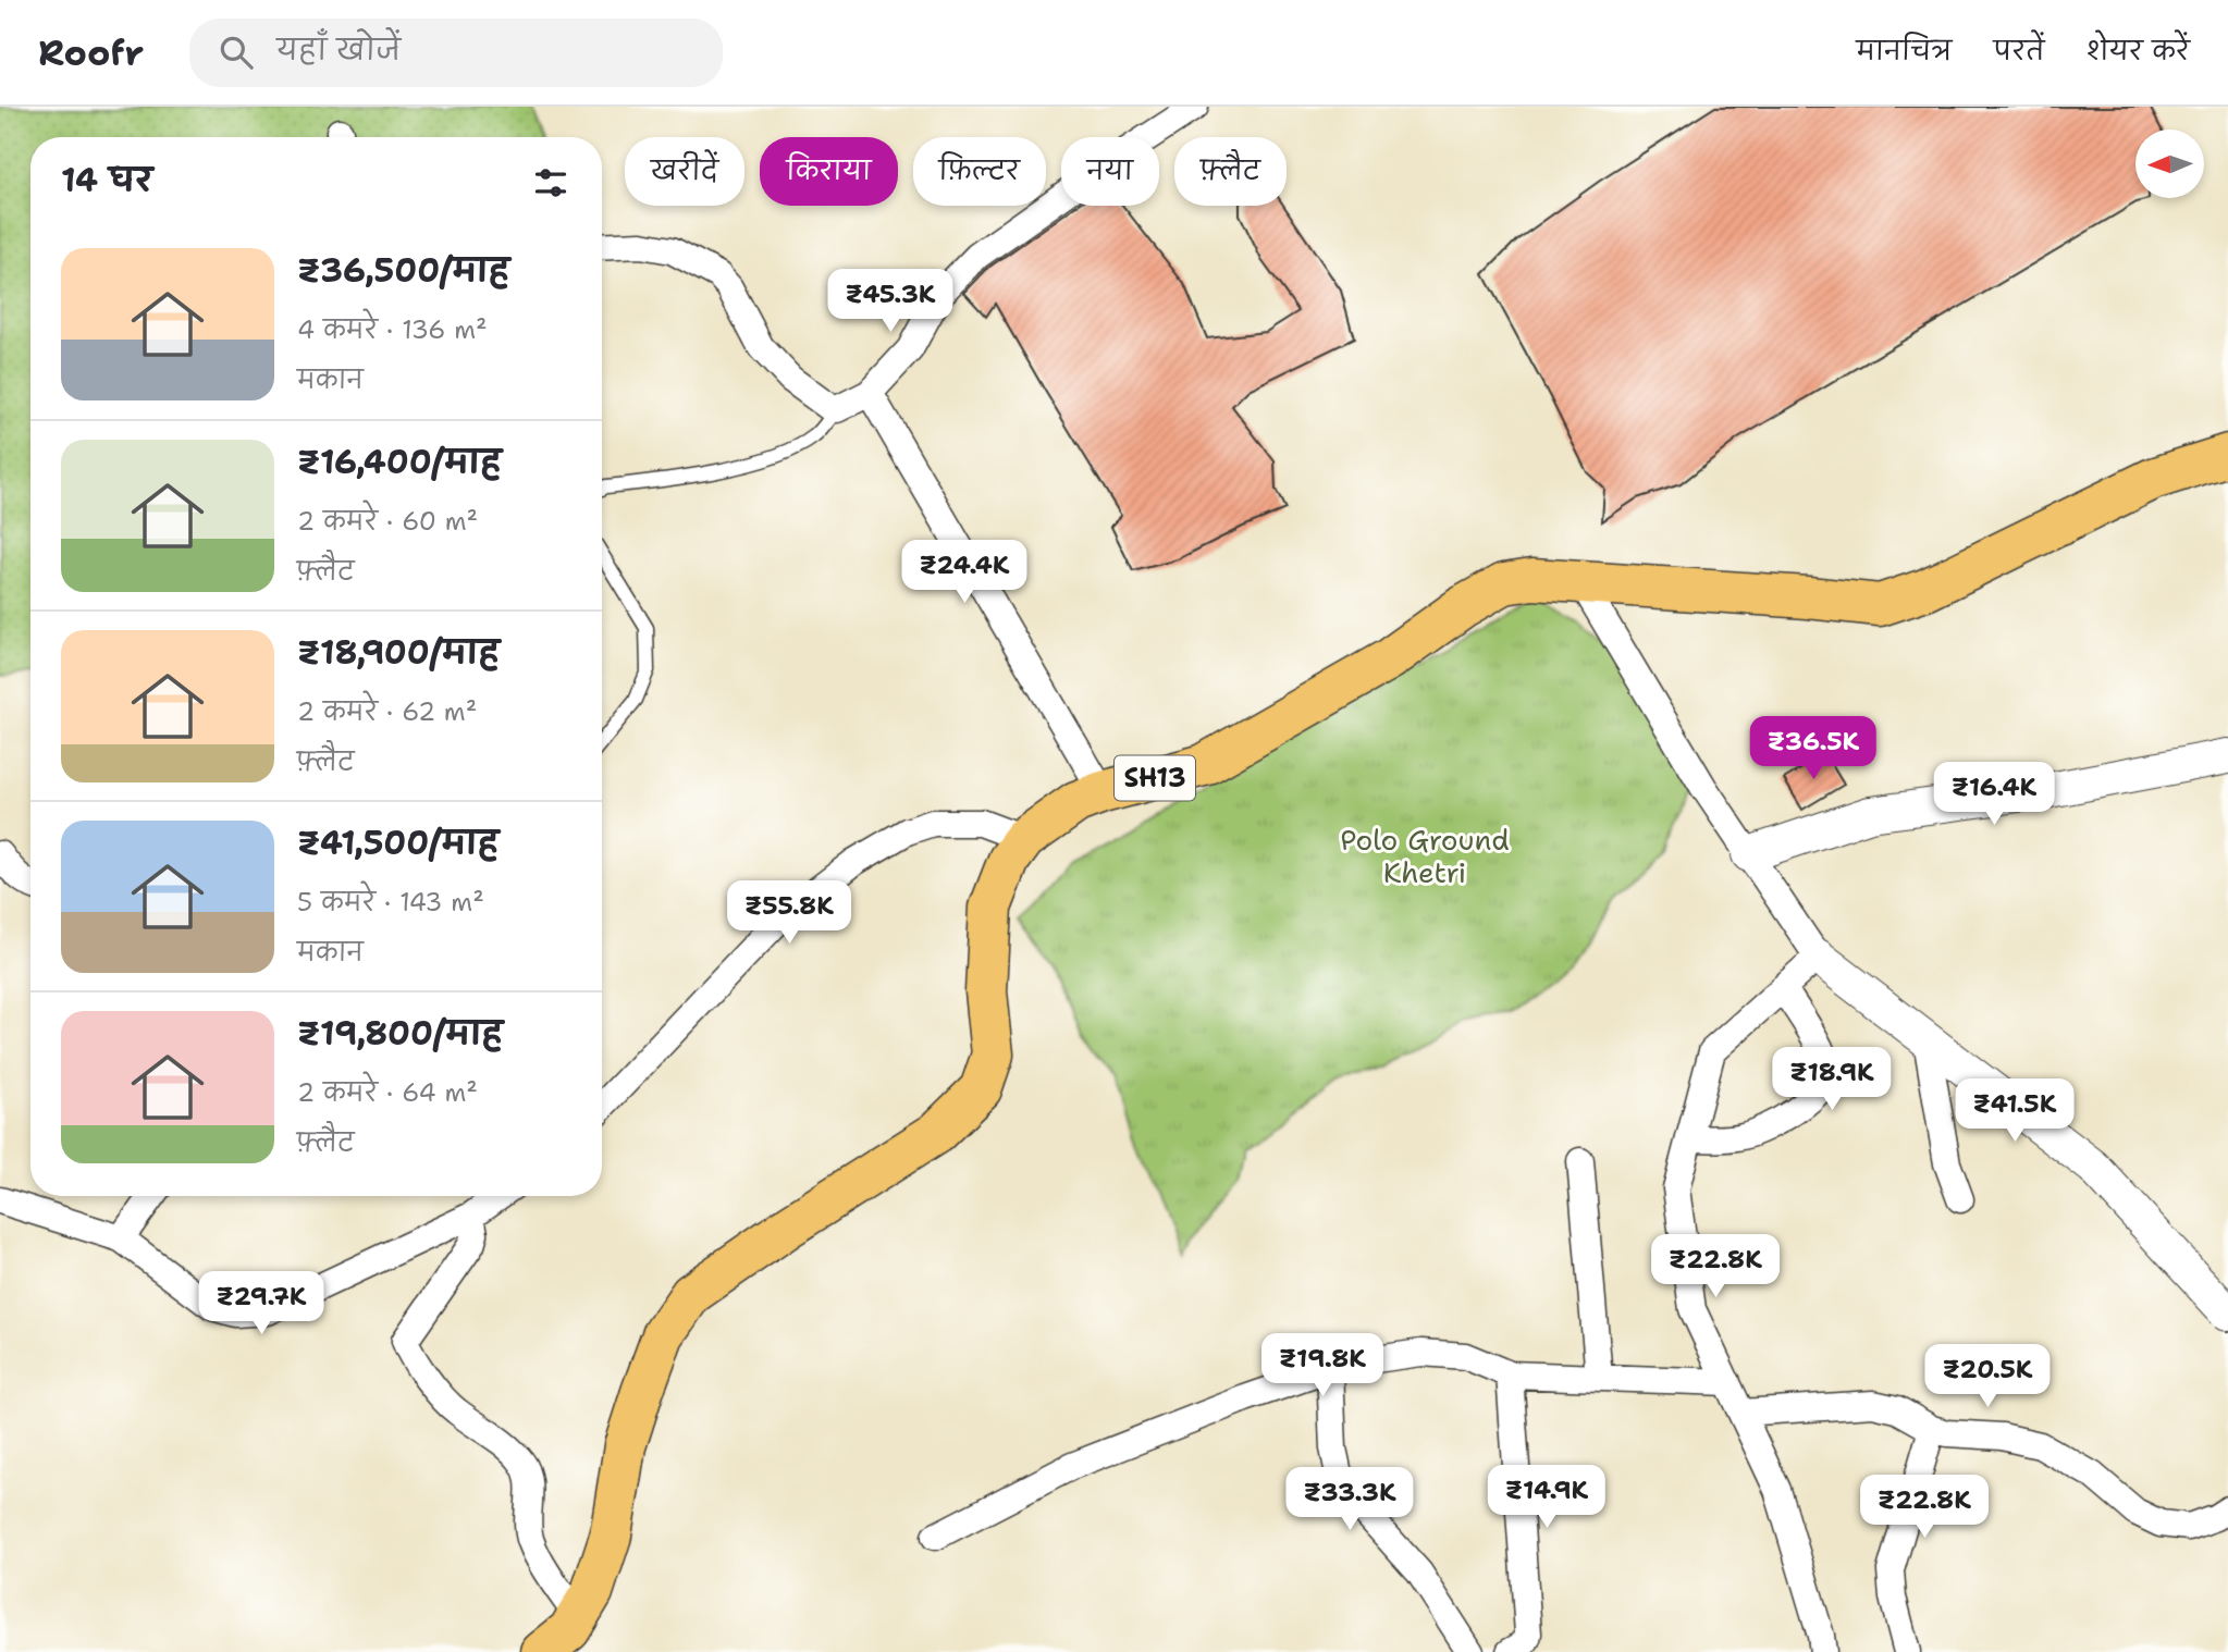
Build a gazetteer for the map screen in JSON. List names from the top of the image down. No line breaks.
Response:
{"streets":{"main road":["SH13"]},"parks":["Polo Ground Khetri"],"north":"left","page":{"header":"Roofr","search":"यहाँ खोजें","nav":["मानचित्र","परतें","शेयर करें"],"chip":["खरीदें","किराया","फ़िल्टर","नया","फ़्लैट"],"heading":"14 घर","list":[{"name":"₹36,500/माह","note":"4 कमरे · 136 m² · मकान"},{"name":"₹16,400/माह","note":"2 कमरे · 60 m² · फ़्लैट"},{"name":"₹18,900/माह","note":"2 कमरे · 62 m² · फ़्लैट"},{"name":"₹41,500/माह","note":"5 कमरे · 143 m² · मकान"},{"name":"₹19,800/माह","note":"2 कमरे · 64 m² · फ़्लैट"}],"price":["₹45.3K","₹24.4K","₹36.5K","₹16.4K","₹55.8K","₹18.9K","₹41.5K","₹22.8K","₹29.7K","₹19.8K","₹20.5K","₹14.9K","₹33.3K","₹22.8K"]}}
